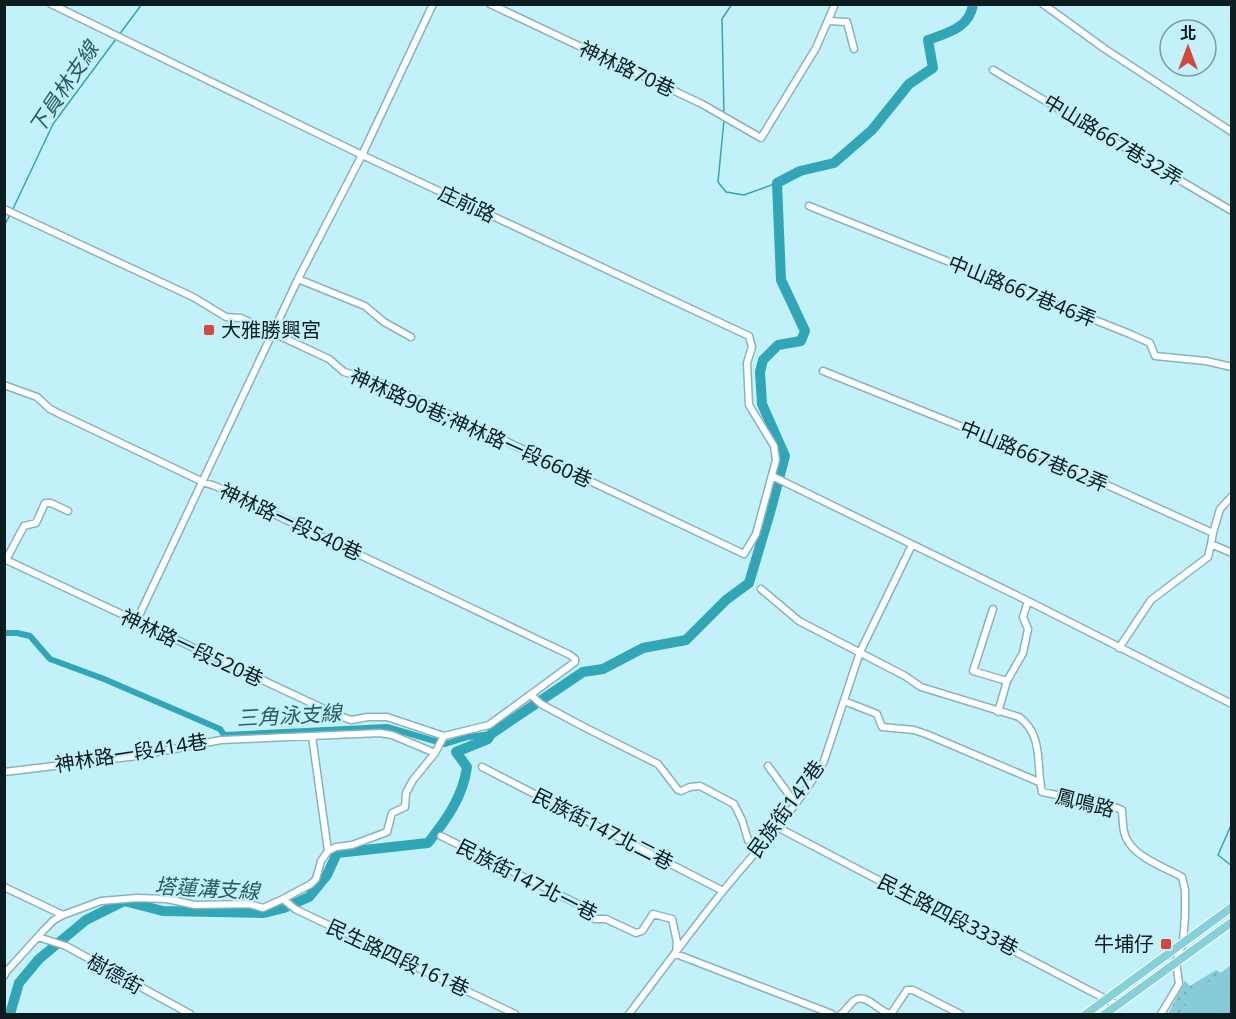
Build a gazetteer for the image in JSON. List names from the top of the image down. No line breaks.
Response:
{"streets":{"street":["神林路70巷","中山路667巷32弄","庄前路","中山路667巷46弄","神林路90巷;神林路一段660巷","中山路667巷62弄","神林路一段540巷","神林路一段520巷","神林路一段414巷","鳳鳴路","民族街147巷","民族街147北二巷","民族街147北一巷","民生路四段333巷","民生路四段161巷","樹德街"]},"crossings":[["庄前路","神林路90巷;神林路一段660巷"],["鳳鳴路","民族街147巷"],["民族街147巷","民族街147北二巷"],["民族街147巷","民族街147北一巷"],["民族街147巷","民生路四段333巷"]],"water":["下員林支線","三角泳支線","塔蓮溝支線"],"places":{"transit":["大雅勝興宮","牛埔仔"]},"north":"top"}
